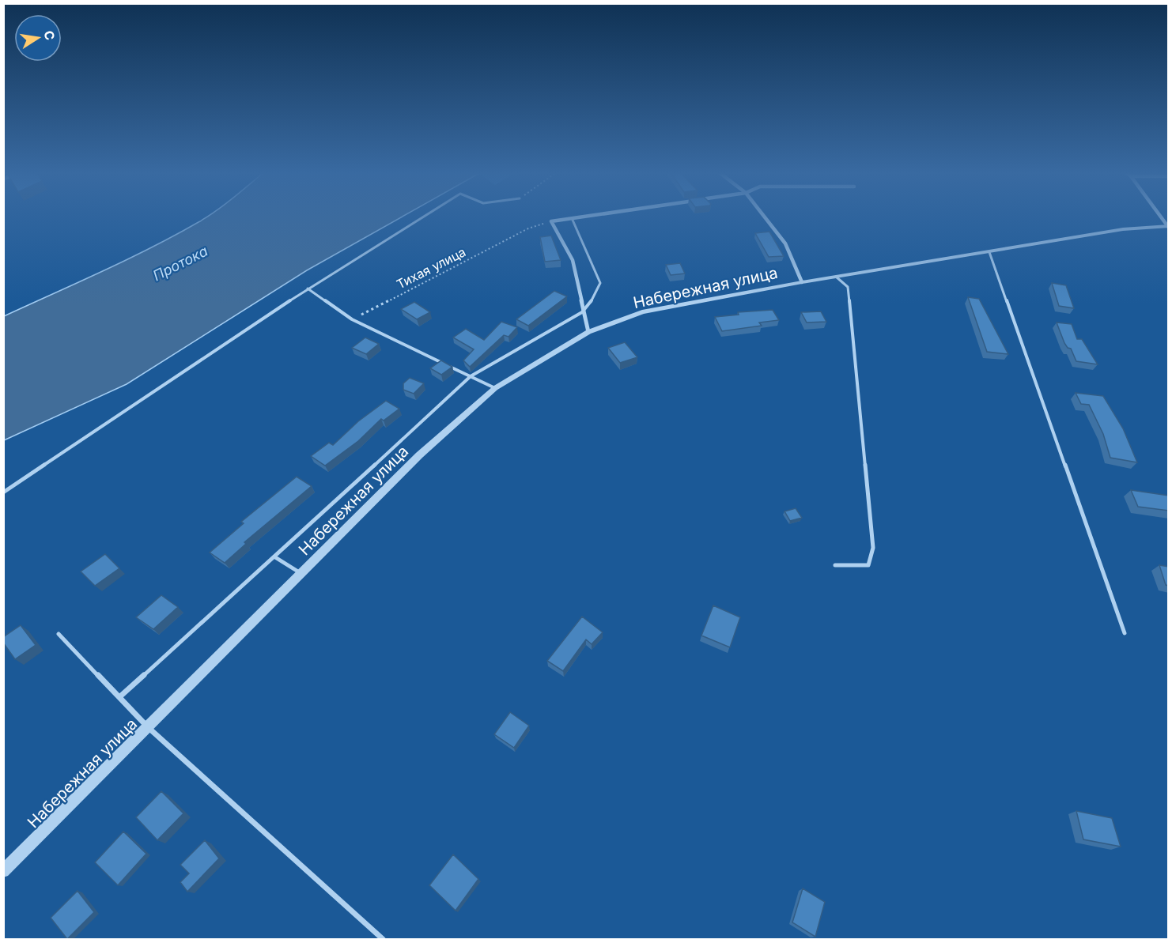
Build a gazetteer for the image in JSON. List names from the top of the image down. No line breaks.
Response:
{"streets":{"street":["Набережная улица"],"path":["Тихая улица"]},"water":["Протока"],"north":"right"}
